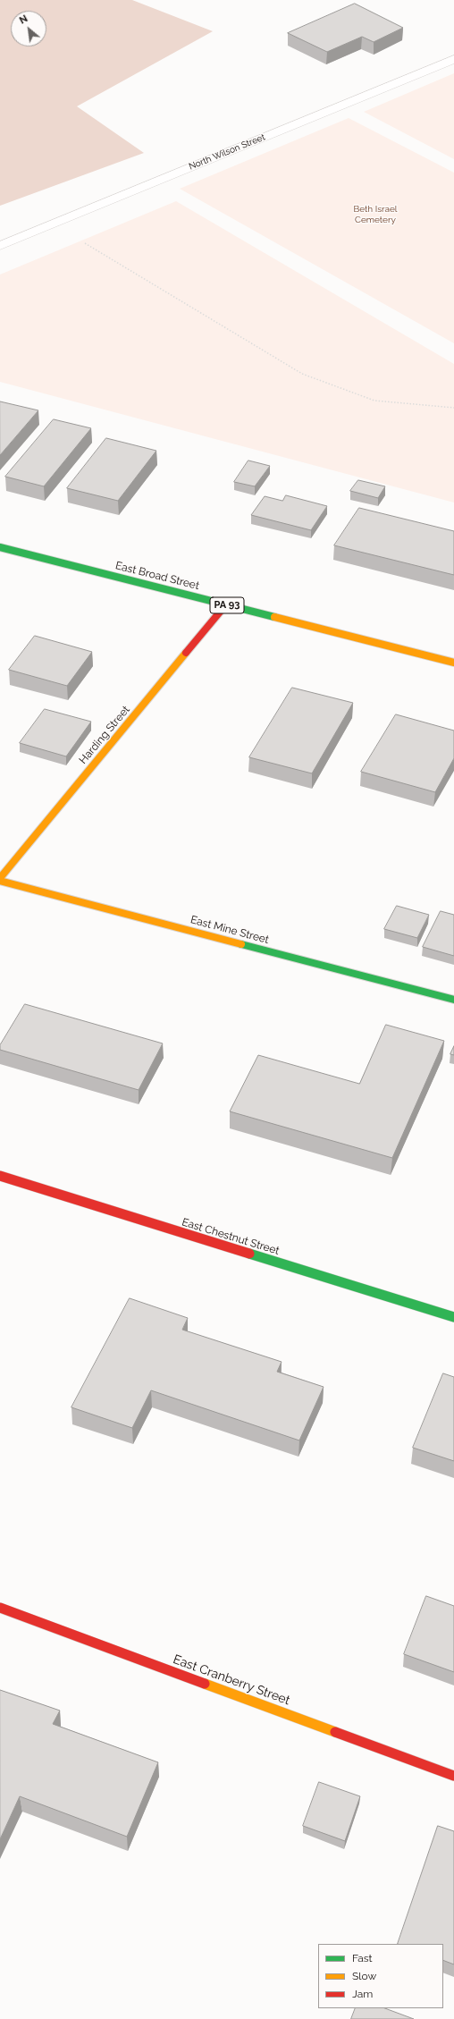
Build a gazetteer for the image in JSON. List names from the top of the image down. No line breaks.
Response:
{"streets":{"main road":["East Broad Street","PA 93","Harding Street","East Mine Street","East Chestnut Street","East Cranberry Street"],"lane":["North Wilson Street"]},"crossings":[["East Broad Street","Harding Street"]],"parks":["Beth Israel Cemetery"],"legend":["Fast","Slow","Jam"],"north":"top left"}
